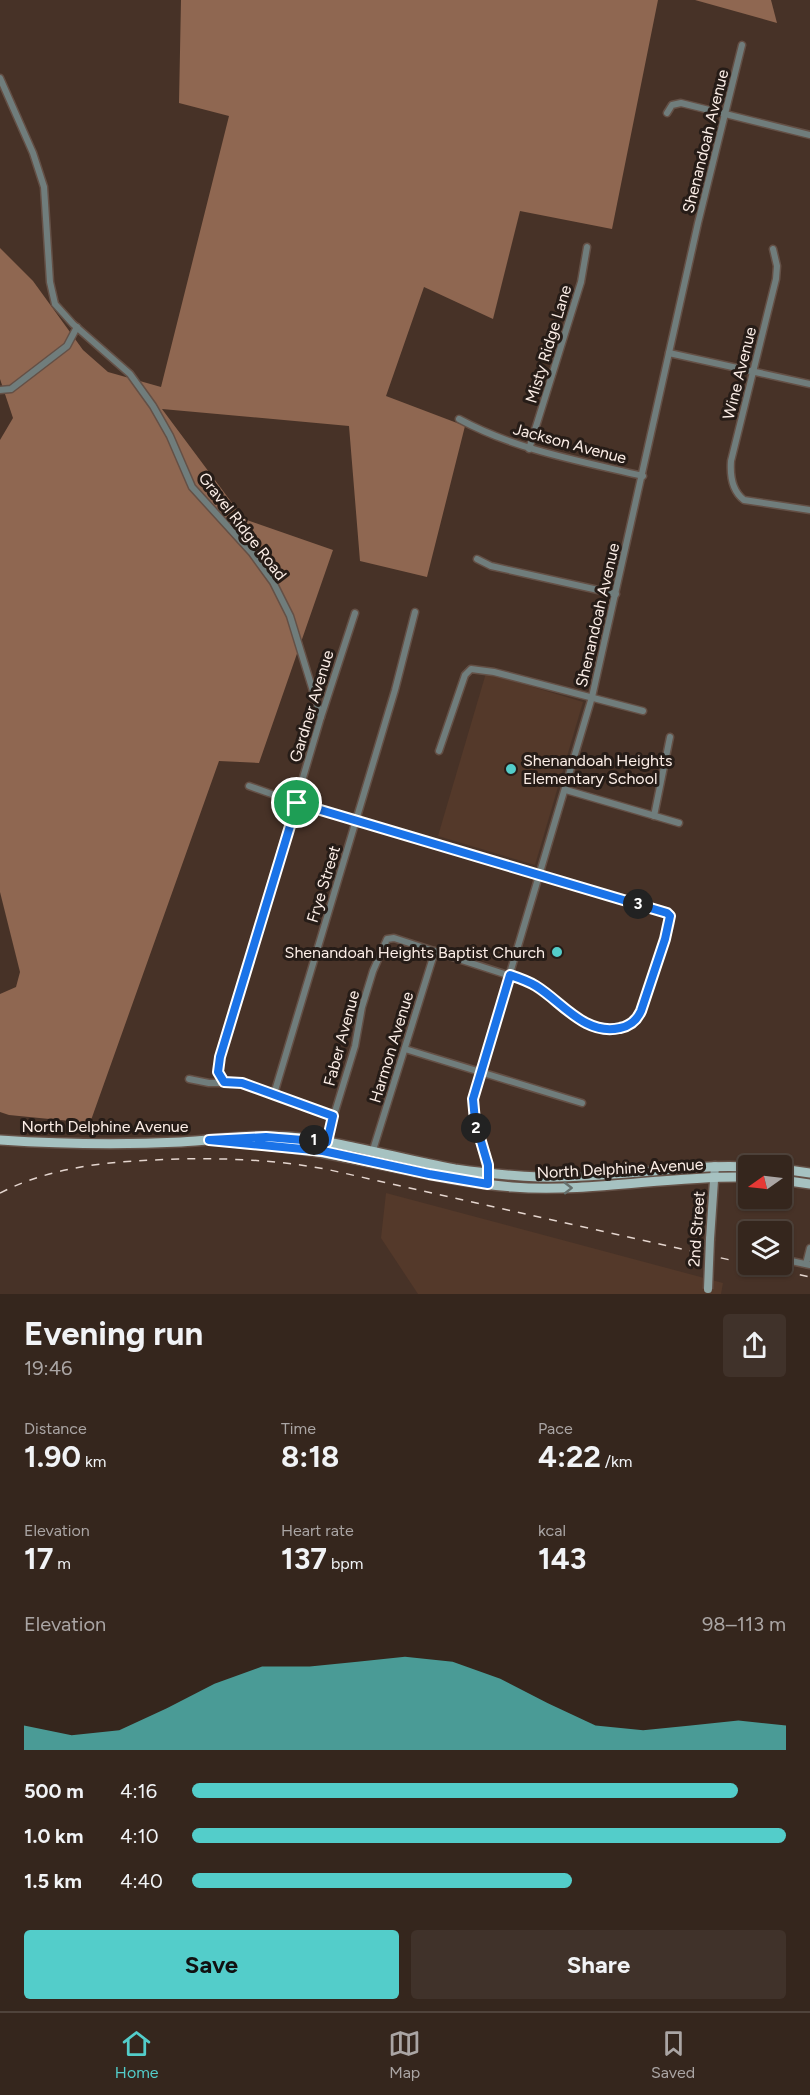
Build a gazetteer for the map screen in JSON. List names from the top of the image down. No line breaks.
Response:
{"streets":{"main road":["North Delphine Avenue"],"street":["Shenandoah Avenue","Misty Ridge Lane","Wine Avenue","Jackson Avenue","Gravel Ridge Road","Gardner Avenue","Frye Street","Faber Avenue","Harmon Avenue","2nd Street"]},"crossings":[["Shenandoah Avenue","Jackson Avenue"],["Shenandoah Avenue","North Delphine Avenue"],["Misty Ridge Lane","Jackson Avenue"],["Gravel Ridge Road","Gardner Avenue"],["Faber Avenue","Harmon Avenue"],["Faber Avenue","North Delphine Avenue"],["Harmon Avenue","North Delphine Avenue"],["North Delphine Avenue","2nd Street"]],"places":["Shenandoah Heights Elementary School","Shenandoah Heights Baptist Church"],"north":"left","page":{"pins":["3","2","1"],"heading":["Evening run","19:46"],"stats":[["Distance","1.90 km"],["Time","8:18"],["Pace","4:22 /km"],["Elevation","17 m"],["Heart rate","137 bpm"],["kcal","143"]],"chart":["Elevation","98–113 m"],"list":[{"name":"500 m","note":"4:16"},{"name":"1.0 km","note":"4:10"},{"name":"1.5 km","note":"4:40"}],"buttons":["Save","Share"],"tabs":["Home","Map","Saved"]}}
